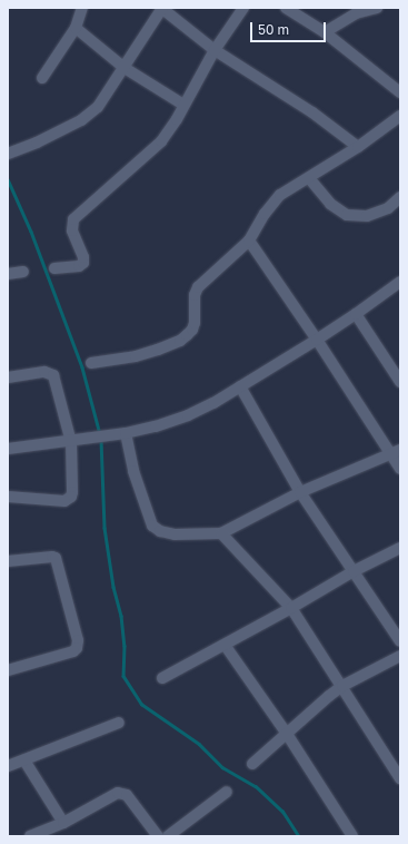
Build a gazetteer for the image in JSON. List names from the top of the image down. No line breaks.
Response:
{"scale_bar":"50 m"}
